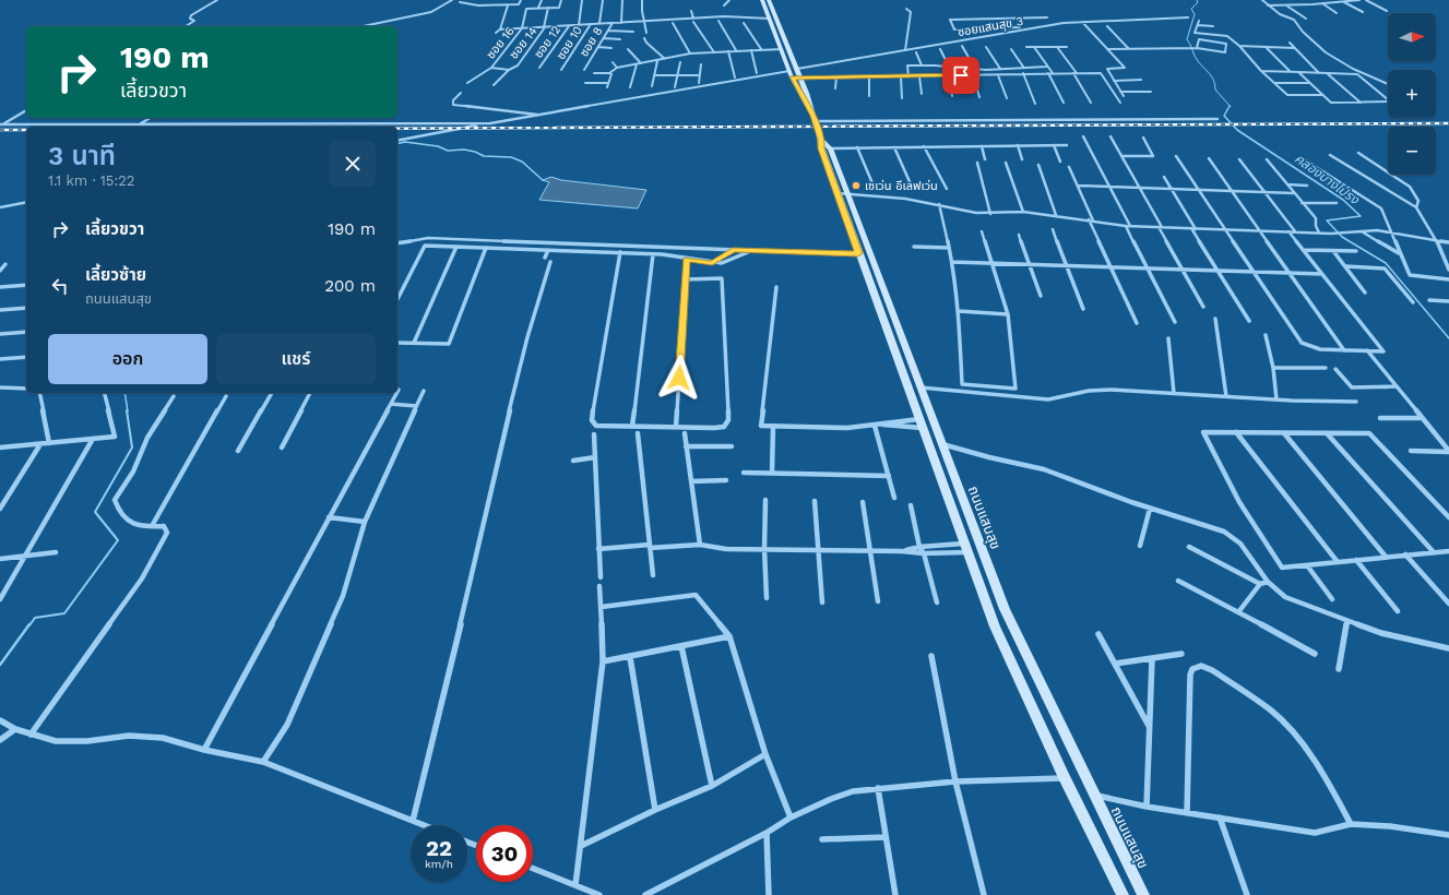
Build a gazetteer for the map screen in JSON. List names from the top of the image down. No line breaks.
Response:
{"streets":{"main road":["ถนนแสนสุข"],"street":["ซอยแสนสุข 3","ซอย 12","ซอย 8","ซอย 16","ซอย 14","ซอย 10"]},"crossings":[["ซอยแสนสุข 3","ถนนแสนสุข"],["ซอย 16","ซอย 14"]],"water":["คลองบางโปรง"],"places":["เซเว่น อีเลฟเว่น"],"north":"right","page":{"map_buttons":["+","−"],"turn":["190 m","เลี้ยวขวา"],"heading":["3 นาที","1.1 km · 15:22"],"list":[{"name":"เลี้ยวขวา","value":"190 m"},{"name":"เลี้ยวซ้าย","note":"ถนนแสนสุข","value":"200 m"}],"buttons":["ออก","แชร์"],"speed":"22 km/h","limit":"30"}}
